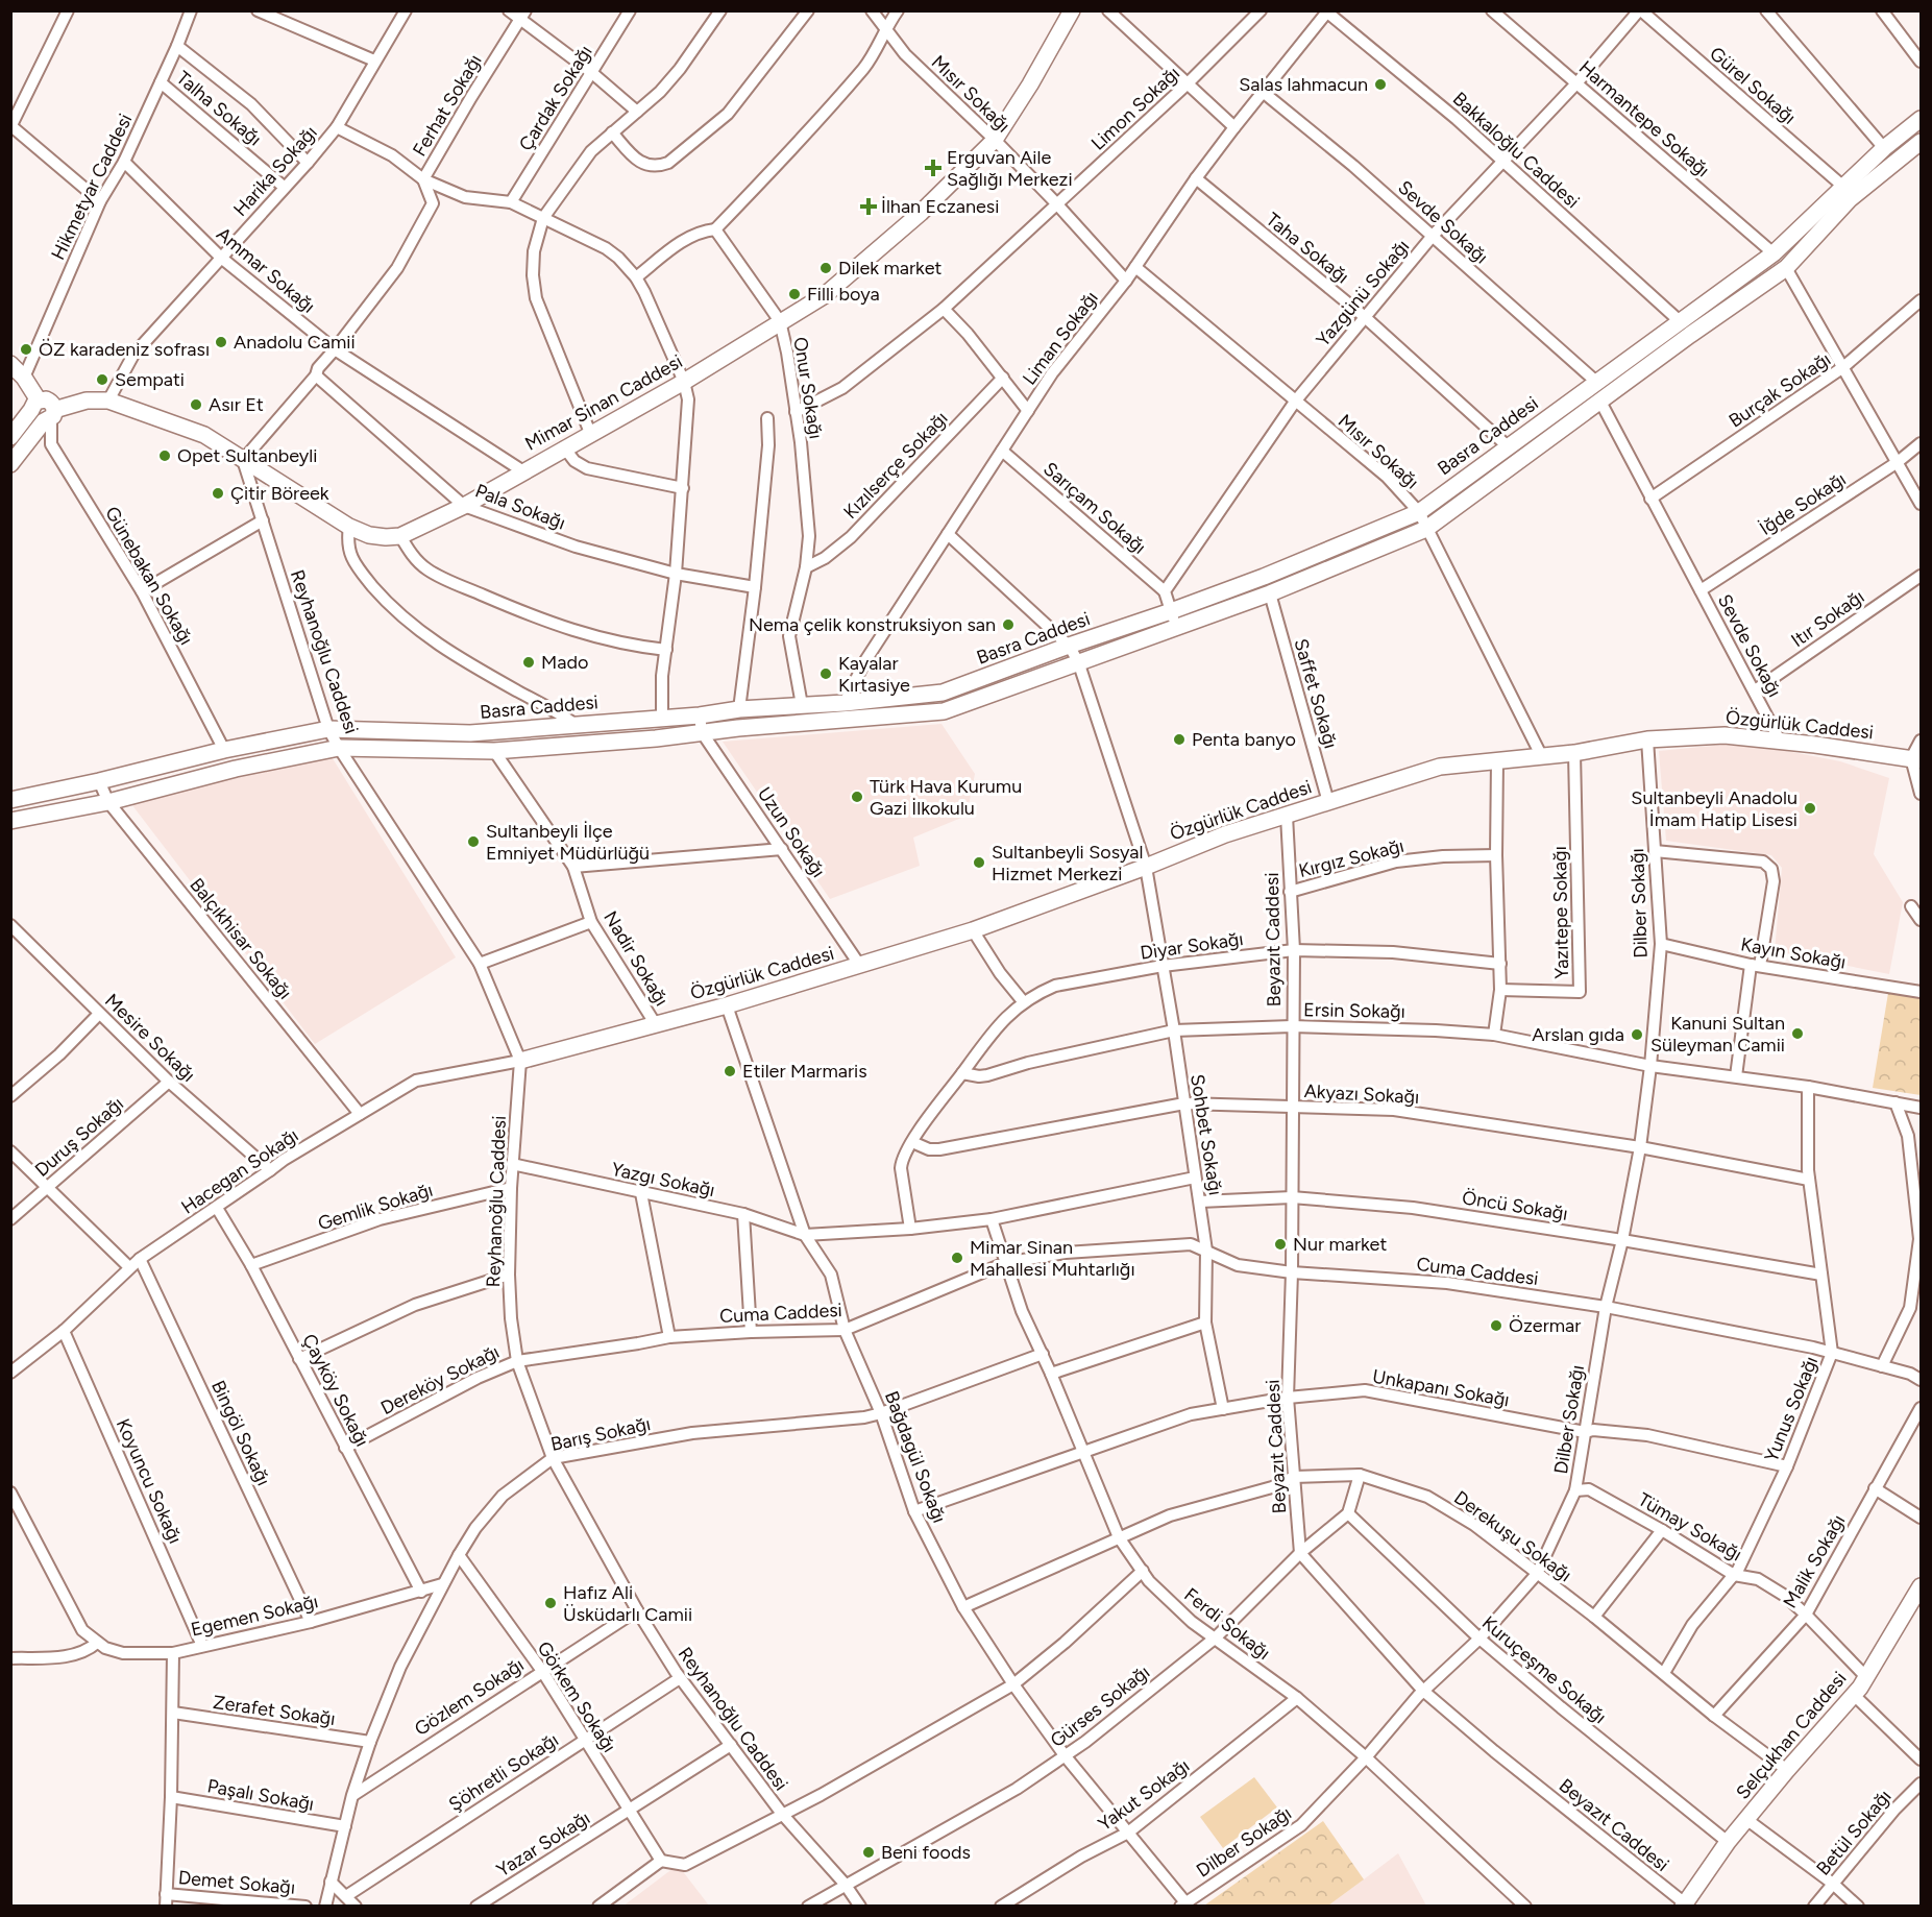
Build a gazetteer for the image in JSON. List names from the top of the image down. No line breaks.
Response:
{"streets":{"main road":["Mimar Sinan Caddesi","Basra Caddesi","Özgürlük Caddesi","Selçukhan Caddesi"],"street":["Gürel Sokağı","Mısır Sokağı","Çardak Sokağı","Ferhat Sokağı","Talha Sokağı","Limon Sokağı","Harmantepe Sokağı","Bakkaloğlu Caddesi","Harika Sokağı","Hikmetyar Caddesi","Sevde Sokağı","Taha Sokağı","Ammar Sokağı","Yazgünü Sokağı","Liman Sokağı","Onur Sokağı","Burçak Sokağı","Kızılserçe Sokağı","İğde Sokağı","Pala Sokağı","Sarıçam Sokağı","Günebakan Sokağı","Itır Sokağı","Reyhanoğlu Caddesi","Saffet Sokağı","Uzun Sokağı","Kırgız Sokağı","Dilber Sokağı","Yazıtepe Sokağı","Balçıkhisar Sokağı","Beyazıt Caddesi","Diyar Sokağı","Kayın Sokağı","Nadir Sokağı","Ersin Sokağı","Mesire Sokağı","Akyazı Sokağı","Sohbet Sokağı","Duruş Sokağı","Hacegan Sokağı","Yazgı Sokağı","Öncü Sokağı","Gemlik Sokağı","Cuma Caddesi","Dereköy Sokağı","Unkapanı Sokağı","Çayköy Sokağı","Yunus Sokağı","Bingöl Sokağı","Barış Sokağı","Bağdagül Sokağı","Koyuncu Sokağı","Tümay Sokağı","Derekuşu Sokağı","Malik Sokağı","Egemen Sokağı","Ferdi Sokağı","Kuruçeşme Sokağı","Gözlem Sokağı","Görkem Sokağı","Gürses Sokağı","Zerafet Sokağı","Şöhretli Sokağı","Paşalı Sokağı","Yakut Sokağı","Betül Sokağı","Yazar Sokağı","Demet Sokağı"]},"crossings":[["Gürel Sokağı","Yazgünü Sokağı"],["Gürel Sokağı","Basra Caddesi"],["Mısır Sokağı","Limon Sokağı"],["Mısır Sokağı","Yazgünü Sokağı"],["Mısır Sokağı","Liman Sokağı"],["Mısır Sokağı","Mimar Sinan Caddesi"],["Mısır Sokağı","Basra Caddesi"],["Mısır Sokağı","Özgürlük Caddesi"],["Ferhat Sokağı","Ammar Sokağı"],["Ferhat Sokağı","Mimar Sinan Caddesi"],["Ferhat Sokağı","Pala Sokağı"],["Ferhat Sokağı","Reyhanoğlu Caddesi"],["Talha Sokağı","Harika Sokağı"],["Talha Sokağı","Hikmetyar Caddesi"],["Limon Sokağı","Onur Sokağı"],["Harmantepe Sokağı","Yazgünü Sokağı"],["Harmantepe Sokağı","Basra Caddesi"],["Bakkaloğlu Caddesi","Yazgünü Sokağı"],["Bakkaloğlu Caddesi","Liman Sokağı"],["Bakkaloğlu Caddesi","Basra Caddesi"],["Harika Sokağı","Ammar Sokağı"],["Harika Sokağı","Mimar Sinan Caddesi"],["Hikmetyar Caddesi","Ammar Sokağı"],["Sevde Sokağı","Yazgünü Sokağı"],["Sevde Sokağı","Liman Sokağı"],["Sevde Sokağı","Burçak Sokağı"],["Sevde Sokağı","Basra Caddesi"],["Sevde Sokağı","İğde Sokağı"],["Sevde Sokağı","Itır Sokağı"],["Sevde Sokağı","Özgürlük Caddesi"],["Taha Sokağı","Yazgünü Sokağı"],["Taha Sokağı","Liman Sokağı"],["Taha Sokağı","Basra Caddesi"],["Ammar Sokağı","Mimar Sinan Caddesi"],["Yazgünü Sokağı","Sarıçam Sokağı"],["Liman Sokağı","Basra Caddesi"],["Liman Sokağı","Sarıçam Sokağı"],["Liman Sokağı","Sohbet Sokağı"],["Onur Sokağı","Mimar Sinan Caddesi"],["Onur Sokağı","Basra Caddesi"],["Onur Sokağı","Kızılserçe Sokağı"],["Mimar Sinan Caddesi","Pala Sokağı"],["Mimar Sinan Caddesi","Günebakan Sokağı"],["Mimar Sinan Caddesi","Reyhanoğlu Caddesi"],["Basra Caddesi","Günebakan Sokağı"],["Basra Caddesi","Reyhanoğlu Caddesi"],["Basra Caddesi","Saffet Sokağı"],["Basra Caddesi","Uzun Sokağı"],["Basra Caddesi","Balçıkhisar Sokağı"],["Basra Caddesi","Nadir Sokağı"],["Basra Caddesi","Sohbet Sokağı"],["Reyhanoğlu Caddesi","Özgürlük Caddesi"],["Reyhanoğlu Caddesi","Hacegan Sokağı"],["Reyhanoğlu Caddesi","Yazgı Sokağı"],["Reyhanoğlu Caddesi","Gemlik Sokağı"],["Reyhanoğlu Caddesi","Cuma Caddesi"],["Reyhanoğlu Caddesi","Dereköy Sokağı"],["Reyhanoğlu Caddesi","Barış Sokağı"],["Reyhanoğlu Caddesi","Gözlem Sokağı"],["Reyhanoğlu Caddesi","Gürses Sokağı"],["Reyhanoğlu Caddesi","Şöhretli Sokağı"],["Reyhanoğlu Caddesi","Yazar Sokağı"],["Saffet Sokağı","Özgürlük Caddesi"],["Özgürlük Caddesi","Uzun Sokağı"],["Özgürlük Caddesi","Dilber Sokağı"],["Özgürlük Caddesi","Yazıtepe Sokağı"],["Özgürlük Caddesi","Beyazıt Caddesi"],["Özgürlük Caddesi","Nadir Sokağı"],["Özgürlük Caddesi","Sohbet Sokağı"],["Özgürlük Caddesi","Hacegan Sokağı"],["Özgürlük Caddesi","Bağdagül Sokağı"],["Kırgız Sokağı","Beyazıt Caddesi"],["Dilber Sokağı","Beyazıt Caddesi"],["Dilber Sokağı","Kayın Sokağı"],["Dilber Sokağı","Ersin Sokağı"],["Dilber Sokağı","Akyazı Sokağı"],["Dilber Sokağı","Öncü Sokağı"],["Dilber Sokağı","Cuma Caddesi"],["Dilber Sokağı","Unkapanı Sokağı"],["Dilber Sokağı","Bağdagül Sokağı"],["Dilber Sokağı","Tümay Sokağı"],["Dilber Sokağı","Derekuşu Sokağı"],["Dilber Sokağı","Ferdi Sokağı"],["Dilber Sokağı","Kuruçeşme Sokağı"],["Balçıkhisar Sokağı","Hacegan Sokağı"],["Beyazıt Caddesi","Diyar Sokağı"],["Beyazıt Caddesi","Ersin Sokağı"],["Beyazıt Caddesi","Akyazı Sokağı"],["Beyazıt Caddesi","Öncü Sokağı"],["Beyazıt Caddesi","Cuma Caddesi"],["Beyazıt Caddesi","Unkapanı Sokağı"],["Beyazıt Caddesi","Derekuşu Sokağı"],["Beyazıt Caddesi","Gürses Sokağı"],["Beyazıt Caddesi","Selçukhan Caddesi"],["Diyar Sokağı","Ersin Sokağı"],["Diyar Sokağı","Sohbet Sokağı"],["Ersin Sokağı","Sohbet Sokağı"],["Ersin Sokağı","Yunus Sokağı"],["Mesire Sokağı","Duruş Sokağı"],["Mesire Sokağı","Hacegan Sokağı"],["Akyazı Sokağı","Sohbet Sokağı"],["Akyazı Sokağı","Yunus Sokağı"],["Sohbet Sokağı","Öncü Sokağı"],["Sohbet Sokağı","Cuma Caddesi"],["Sohbet Sokağı","Unkapanı Sokağı"],["Hacegan Sokağı","Çayköy Sokağı"],["Hacegan Sokağı","Bingöl Sokağı"],["Hacegan Sokağı","Koyuncu Sokağı"],["Yazgı Sokağı","Bağdagül Sokağı"],["Öncü Sokağı","Yunus Sokağı"],["Gemlik Sokağı","Çayköy Sokağı"],["Cuma Caddesi","Dereköy Sokağı"],["Cuma Caddesi","Yunus Sokağı"],["Cuma Caddesi","Bağdagül Sokağı"],["Cuma Caddesi","Ferdi Sokağı"],["Dereköy Sokağı","Çayköy Sokağı"],["Unkapanı Sokağı","Yunus Sokağı"],["Unkapanı Sokağı","Bağdagül Sokağı"],["Unkapanı Sokağı","Ferdi Sokağı"],["Çayköy Sokağı","Egemen Sokağı"],["Yunus Sokağı","Tümay Sokağı"],["Yunus Sokağı","Derekuşu Sokağı"],["Bingöl Sokağı","Egemen Sokağı"],["Barış Sokağı","Bağdagül Sokağı"],["Barış Sokağı","Egemen Sokağı"],["Barış Sokağı","Ferdi Sokağı"],["Barış Sokağı","Gözlem Sokağı"],["Barış Sokağı","Görkem Sokağı"],["Barış Sokağı","Zerafet Sokağı"],["Barış Sokağı","Paşalı Sokağı"],["Bağdagül Sokağı","Derekuşu Sokağı"],["Bağdagül Sokağı","Gürses Sokağı"],["Bağdagül Sokağı","Yakut Sokağı"],["Koyuncu Sokağı","Egemen Sokağı"],["Tümay Sokağı","Malik Sokağı"],["Tümay Sokağı","Selçukhan Caddesi"],["Derekuşu Sokağı","Malik Sokağı"],["Derekuşu Sokağı","Ferdi Sokağı"],["Derekuşu Sokağı","Selçukhan Caddesi"],["Egemen Sokağı","Zerafet Sokağı"],["Egemen Sokağı","Paşalı Sokağı"],["Egemen Sokağı","Demet Sokağı"],["Ferdi Sokağı","Gürses Sokağı"],["Ferdi Sokağı","Yakut Sokağı"],["Kuruçeşme Sokağı","Gürses Sokağı"],["Kuruçeşme Sokağı","Selçukhan Caddesi"],["Gözlem Sokağı","Görkem Sokağı"],["Görkem Sokağı","Şöhretli Sokağı"],["Görkem Sokağı","Yazar Sokağı"]],"places":{"other":["Salas lahmacun","Dilek market","Filli boya","Anadolu Camii","ÖZ karadeniz sofrası","Sempati","Asır Et","Opet Sultanbeyli","Çitir Böreek","Nema çelik konstruksiyon san","Mado","Kayalar Kırtasiye","Penta banyo","Türk Hava Kurumu Gazi İlkokulu","Sultanbeyli Anadolu İmam Hatip Lisesi","Sultanbeyli İlçe Emniyet Müdürlüğü","Sultanbeyli Sosyal Hizmet Merkezi","Kanuni Sultan Süleyman Camii","Arslan gıda","Etiler Marmaris","Nur market","Mimar Sinan Mahallesi Muhtarlığı","Özermar","Hafız Ali Üsküdarlı Camii","Beni foods"],"health":["Erguvan Aile Sağlığı Merkezi","İlhan Eczanesi"]}}
